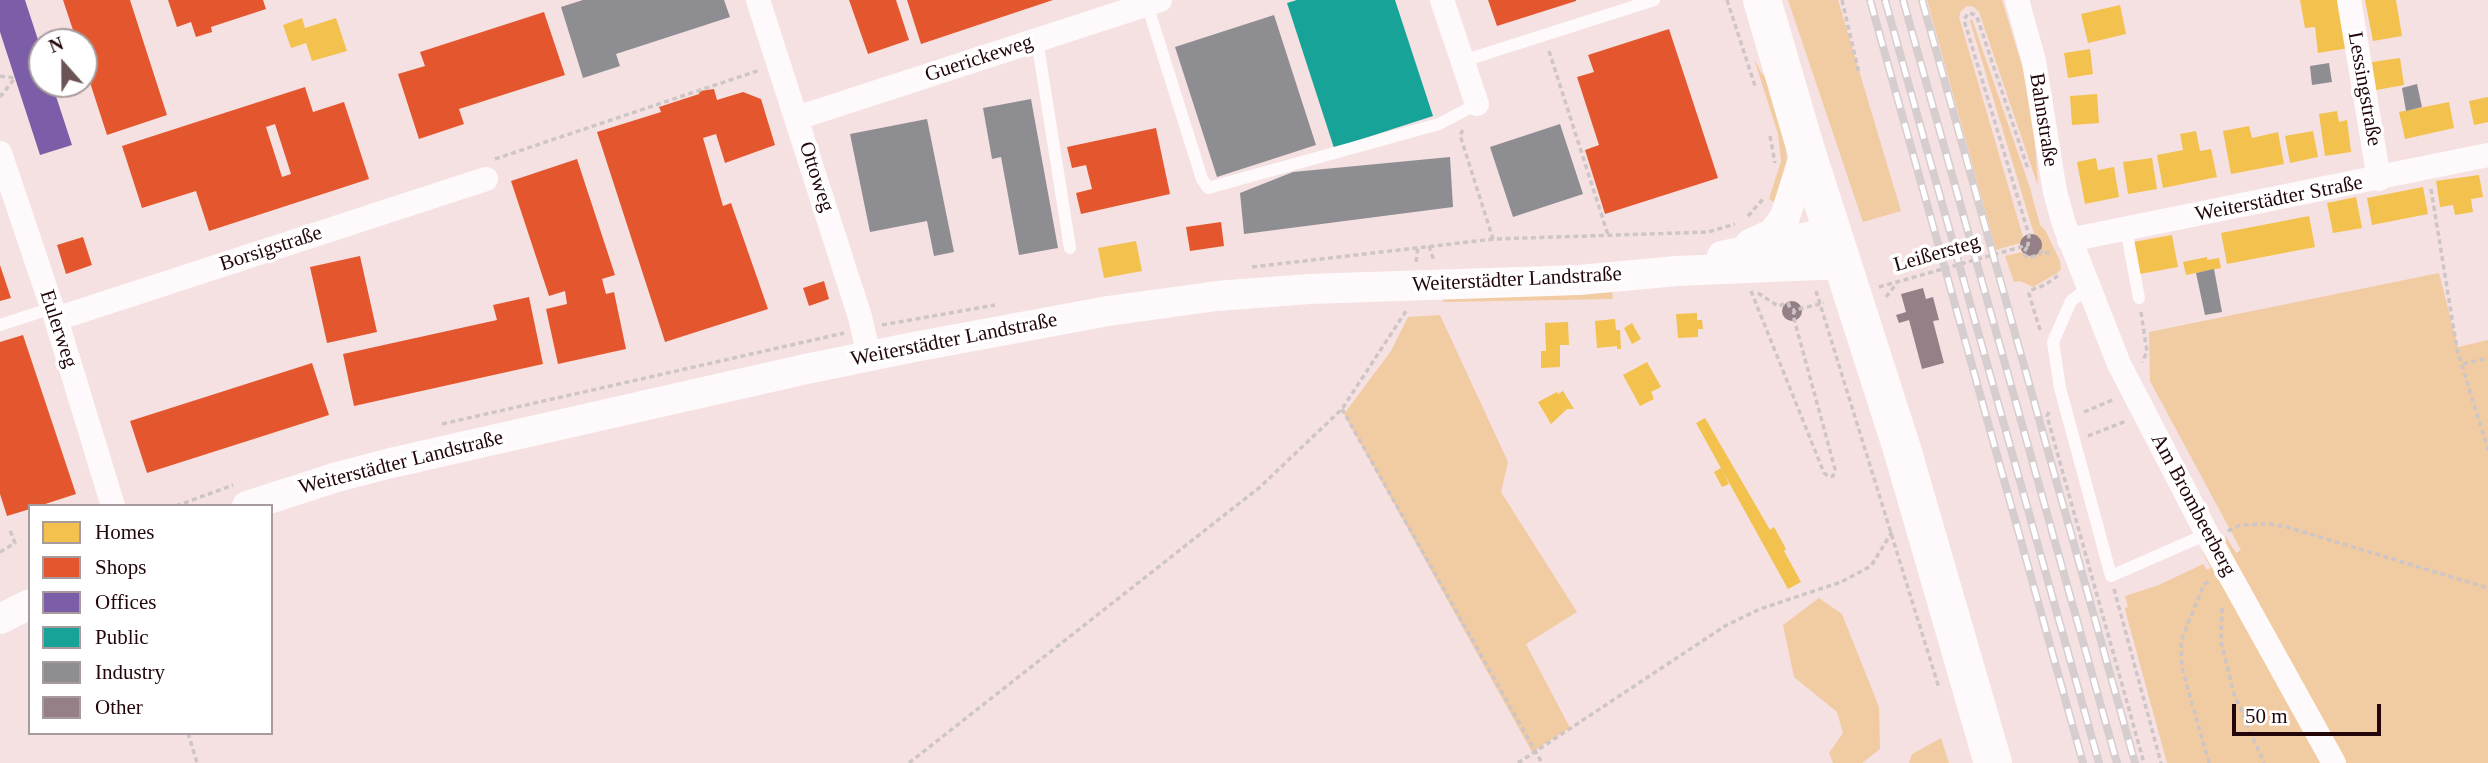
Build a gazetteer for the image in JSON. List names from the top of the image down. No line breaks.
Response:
{"streets":{"street":["Guerickeweg","Lessingstraße","Bahnstraße","Ottoweg","Weiterstädter Straße","Borsigstraße","Weiterstädter Landstraße","Eulerweg","Am Brombeerberg"],"path":["Leißersteg"]},"crossings":[["Guerickeweg","Ottoweg"],["Lessingstraße","Weiterstädter Straße"],["Bahnstraße","Weiterstädter Straße"],["Bahnstraße","Am Brombeerberg"],["Ottoweg","Weiterstädter Landstraße"],["Weiterstädter Straße","Am Brombeerberg"],["Borsigstraße","Eulerweg"]],"legend":["Homes","Shops","Offices","Public","Industry","Other"],"scale_bar":"50 m","north":"top"}
